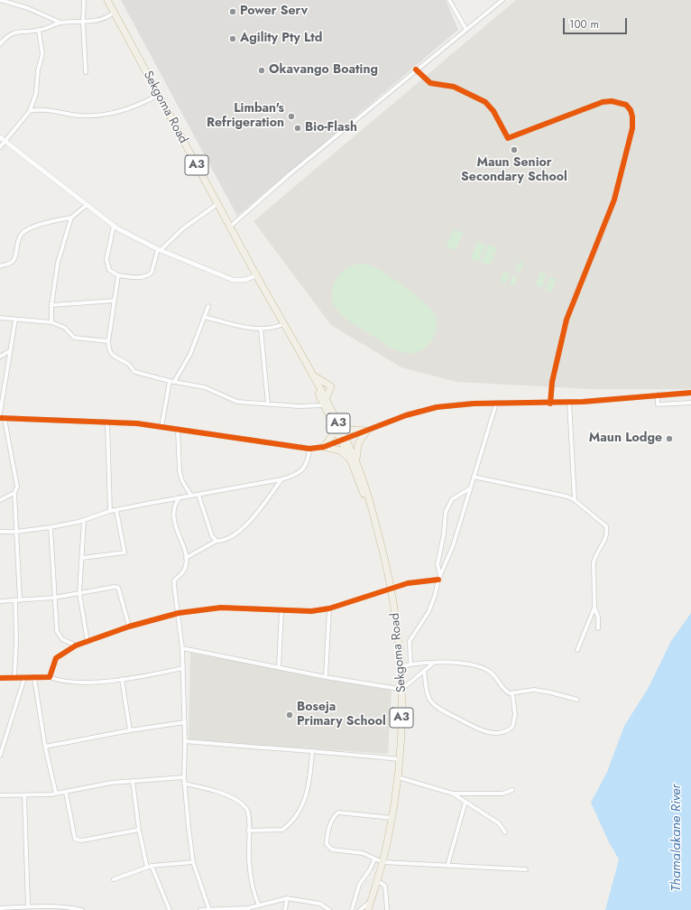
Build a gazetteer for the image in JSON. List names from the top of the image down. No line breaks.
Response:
{"streets":{"highway":["Sekgoma Road","A3"]},"water":["Thamalakane River"],"places":["Power Serv","Agility Pty Ltd","Okavango Boating","Limban's Refrigeration","Bio-Flash","Maun Senior Secondary School","Maun Lodge","Boseja Primary School"],"scale_bar":"100 m"}
